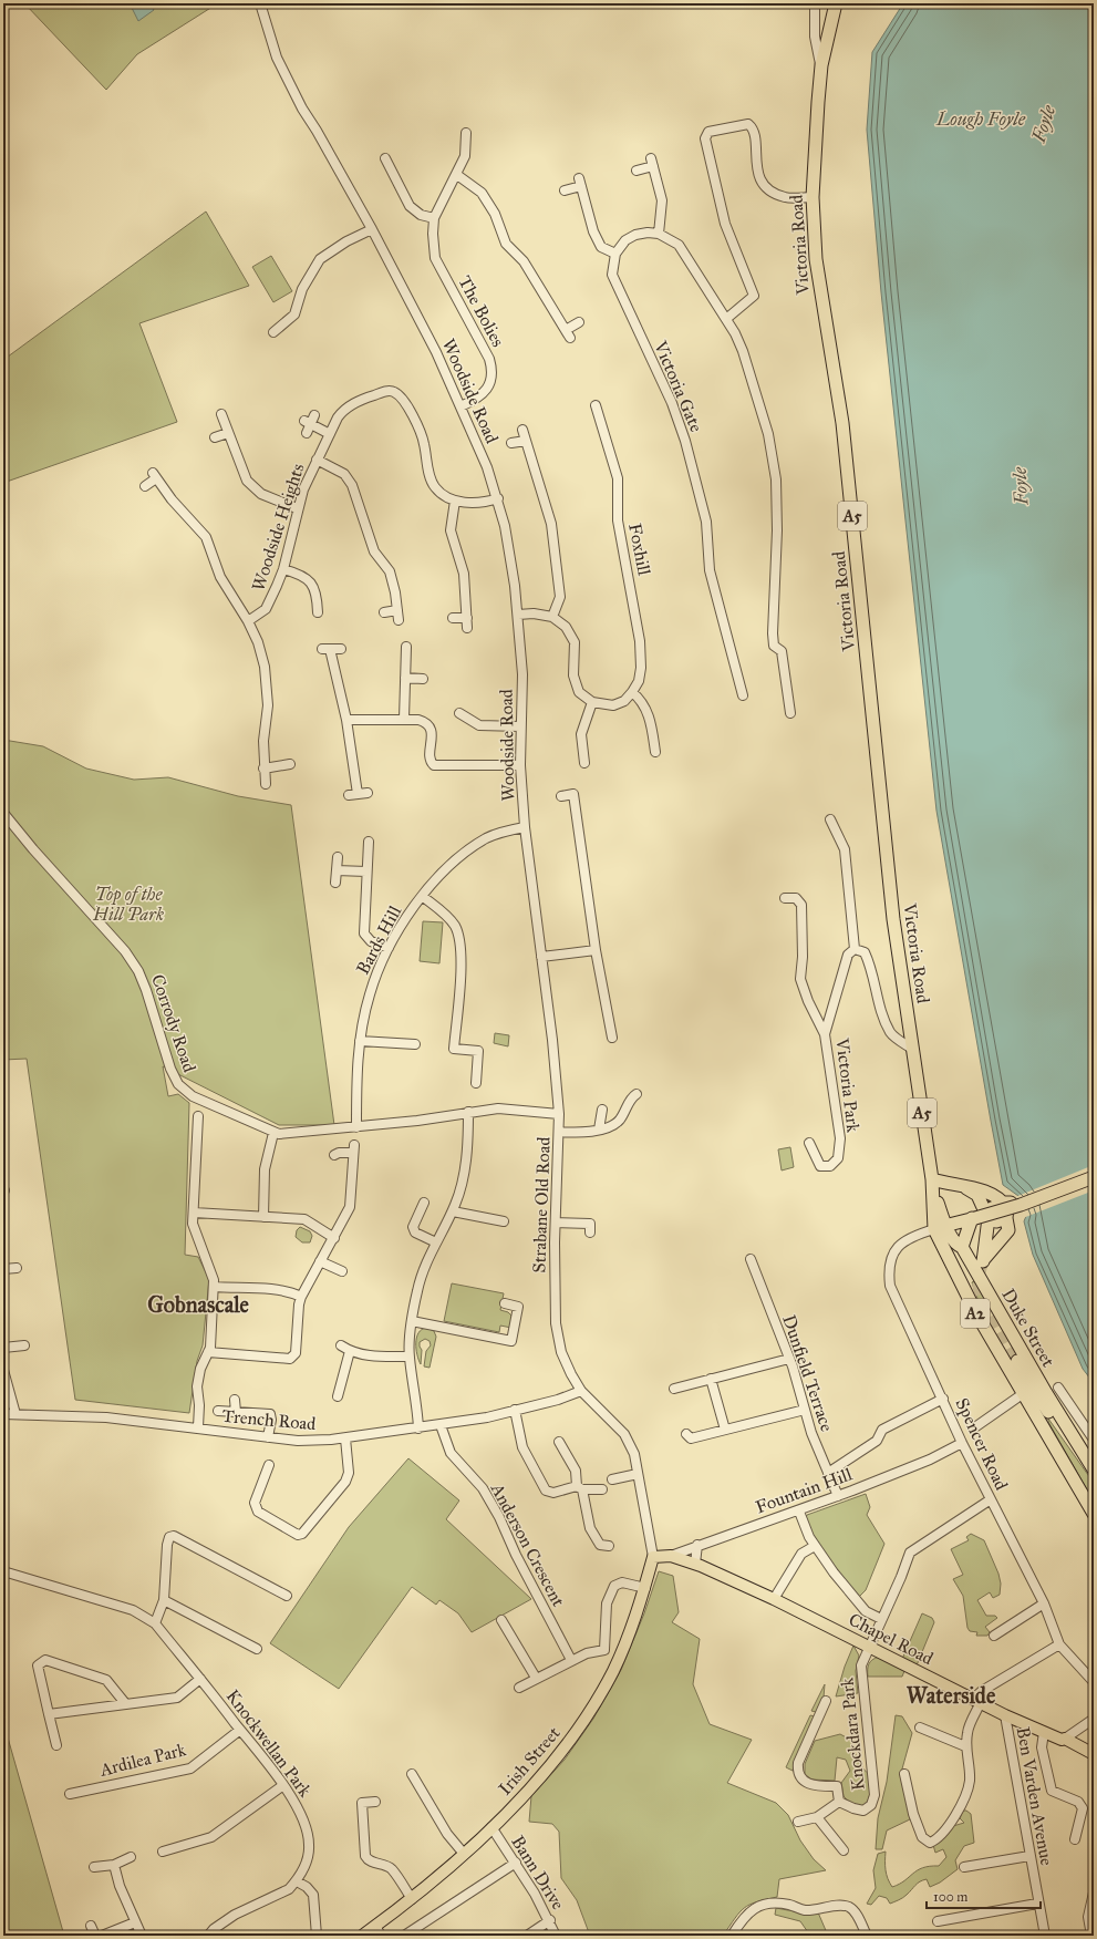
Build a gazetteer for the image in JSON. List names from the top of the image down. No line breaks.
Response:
{"streets":{"highway":["Victoria Road","A5","A2","Duke Street"],"main road":["Fountain Hill","Chapel Road","Irish Street"],"street":["The Bolies","Victoria Gate","Woodside Road","Woodside Heights","Foxhill","Bards Hill","Corrody Road","Victoria Park","Strabane Old Road","Dunfield Terrace","Trench Road","Spencer Road","Anderson Crescent","Knockdara Park","Knockwellan Park","Ardilea Park","Ben Varden Avenue","Bann Drive"]},"crossings":[["Victoria Road","Duke Street"],["Victoria Road","Spencer Road"],["The Bolies","Woodside Road"],["Woodside Road","Woodside Heights"],["Woodside Road","Bards Hill"],["Woodside Road","Strabane Old Road"],["Bards Hill","Corrody Road"],["Bards Hill","Strabane Old Road"],["Corrody Road","Strabane Old Road"],["Strabane Old Road","Trench Road"],["Strabane Old Road","Fountain Hill"],["Strabane Old Road","Irish Street"],["Duke Street","Spencer Road"],["Dunfield Terrace","Fountain Hill"],["Trench Road","Anderson Crescent"],["Spencer Road","Fountain Hill"],["Fountain Hill","Chapel Road"],["Fountain Hill","Irish Street"],["Chapel Road","Knockdara Park"],["Chapel Road","Ben Varden Avenue"],["Knockwellan Park","Ardilea Park"],["Irish Street","Bann Drive"]],"districts":["Gobnascale","Waterside"],"water":["Lough Foyle","Foyle"],"parks":["Top of the Hill Park"],"scale_bar":"100 m"}
